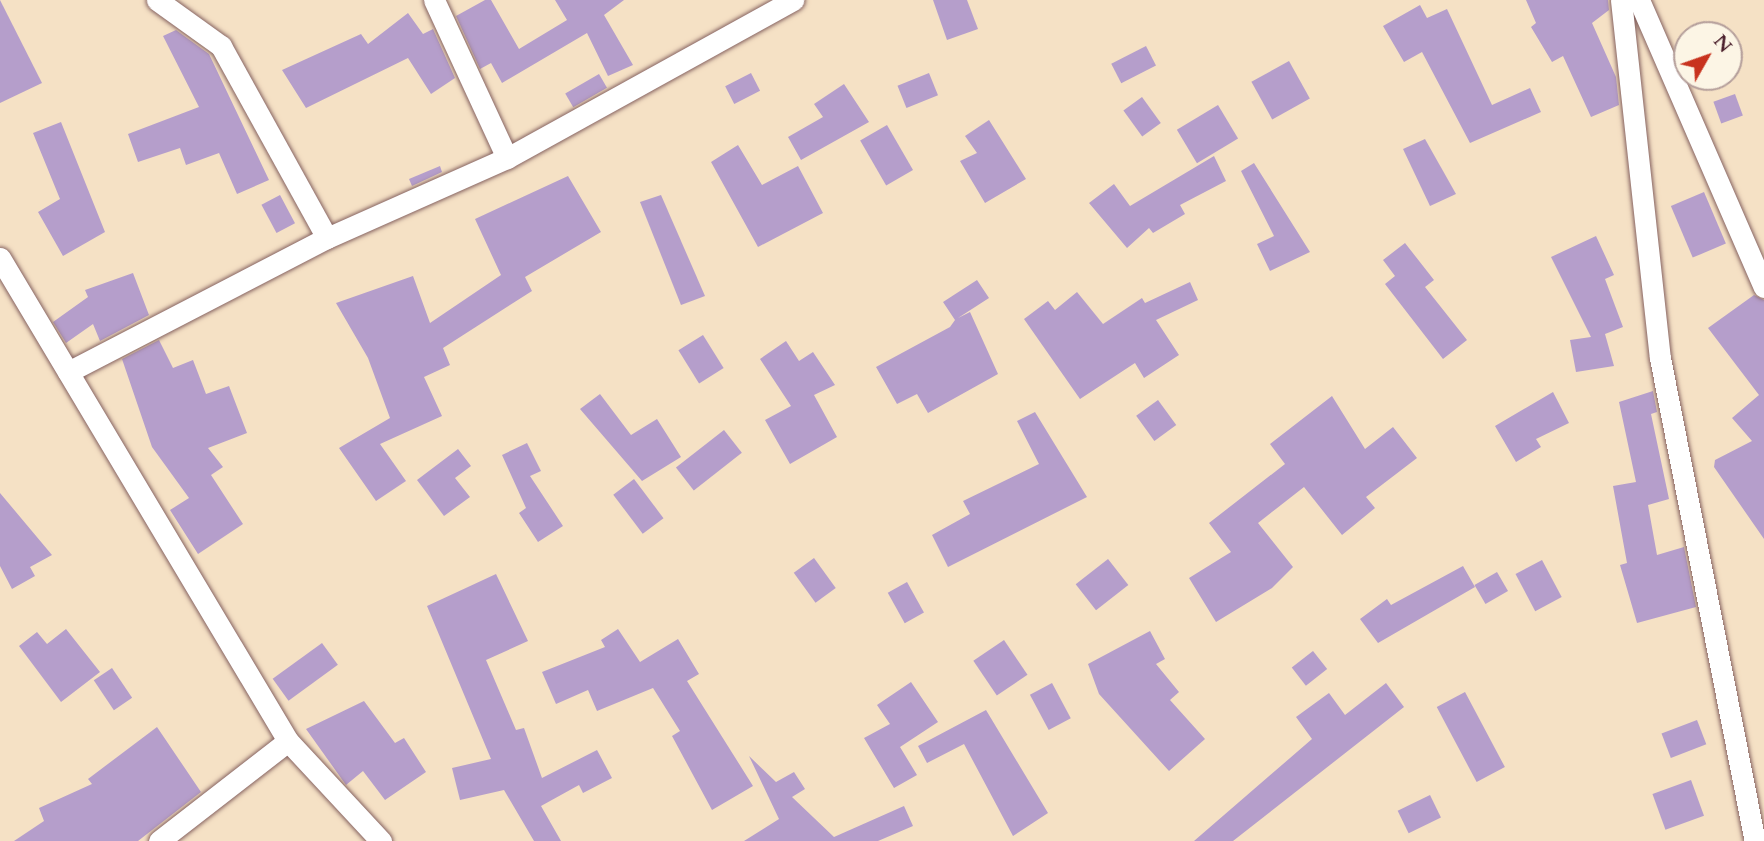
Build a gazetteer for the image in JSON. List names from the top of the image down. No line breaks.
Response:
{"north":"top right"}
